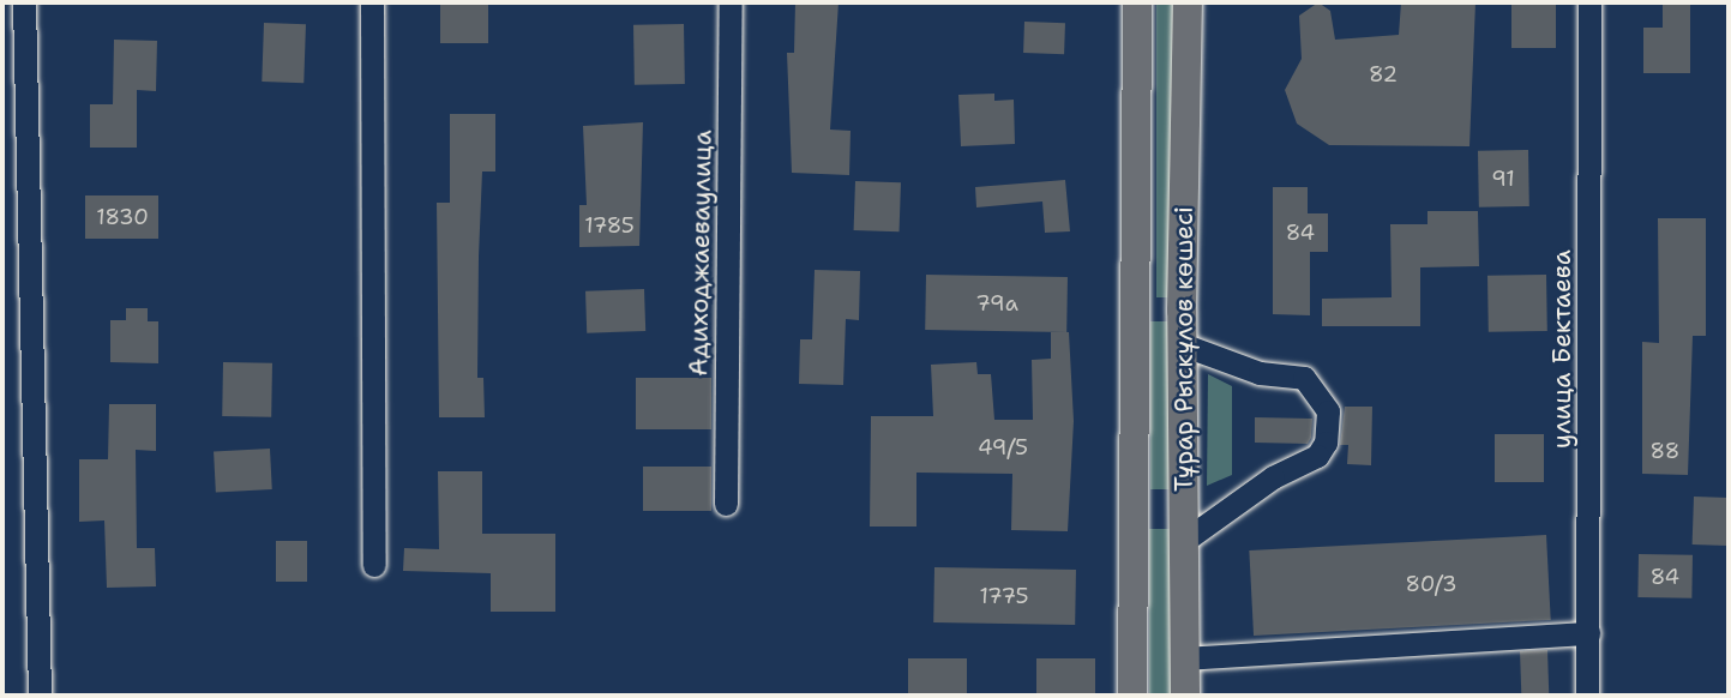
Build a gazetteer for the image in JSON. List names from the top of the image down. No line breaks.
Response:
{"streets":{"main road":["Тұрар Рыскұлов көшесі"],"street":["Адиходжаеваулица","улица Бектаева"]},"house_numbers":["82","91","1830","1785","84","79а","49/5","88","84","80/3","1775"]}
